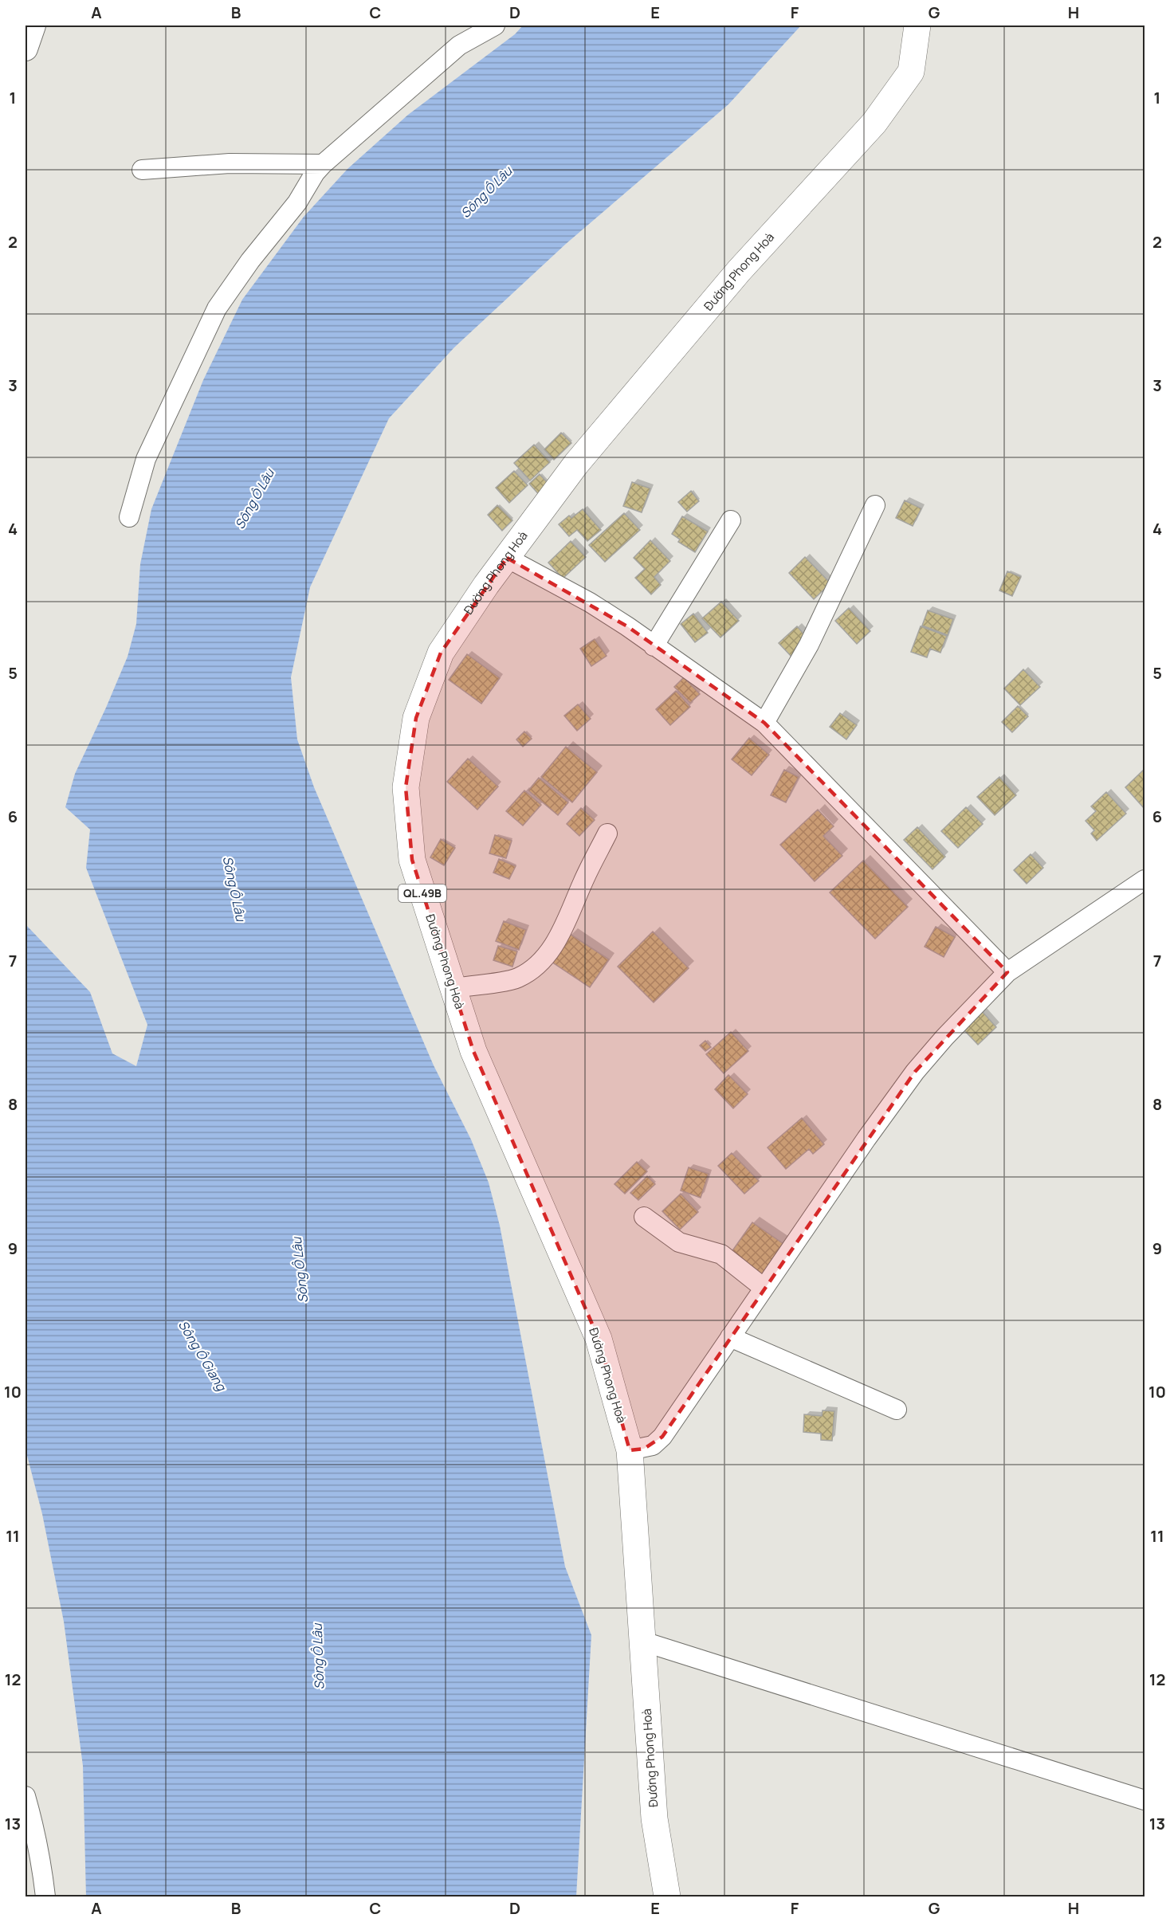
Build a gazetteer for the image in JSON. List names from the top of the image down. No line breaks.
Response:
{"streets":{"main road":["Đường Phong Hoà","QL.49B"]},"water":["Sông Ô Lâu","Sông Ô Giang"],"grid":{"columns":["A","B","C","D","E","F","G","H"],"rows":["1","2","3","4","5","6","7","8","9","10","11","12","13"]}}
